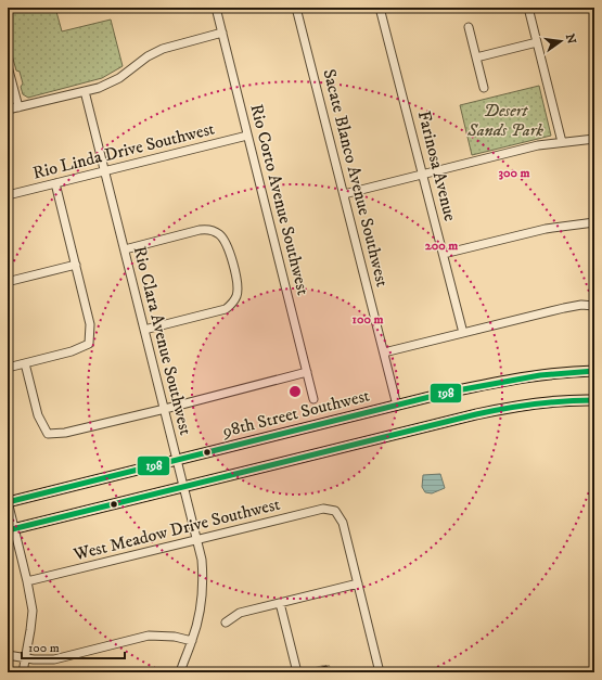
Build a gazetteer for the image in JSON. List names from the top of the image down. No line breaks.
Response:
{"streets":{"main road":["98th Street Southwest"],"street":["Rio Linda Drive Southwest","Farinosa Avenue","Sacate Blanco Avenue Southwest","Rio Corto Avenue Southwest","Rio Clara Avenue Southwest","West Meadow Drive Southwest"]},"crossings":[["Rio Linda Drive Southwest","Rio Corto Avenue Southwest"],["Rio Linda Drive Southwest","Rio Clara Avenue Southwest"],["Sacate Blanco Avenue Southwest","98th Street Southwest"],["Rio Clara Avenue Southwest","98th Street Southwest"],["Rio Clara Avenue Southwest","West Meadow Drive Southwest"]],"parks":["Desert Sands Park"],"lines":["transit line 198"],"scale_bar":"100 m","north":"right","rings":["300 m","200 m","100 m"]}
